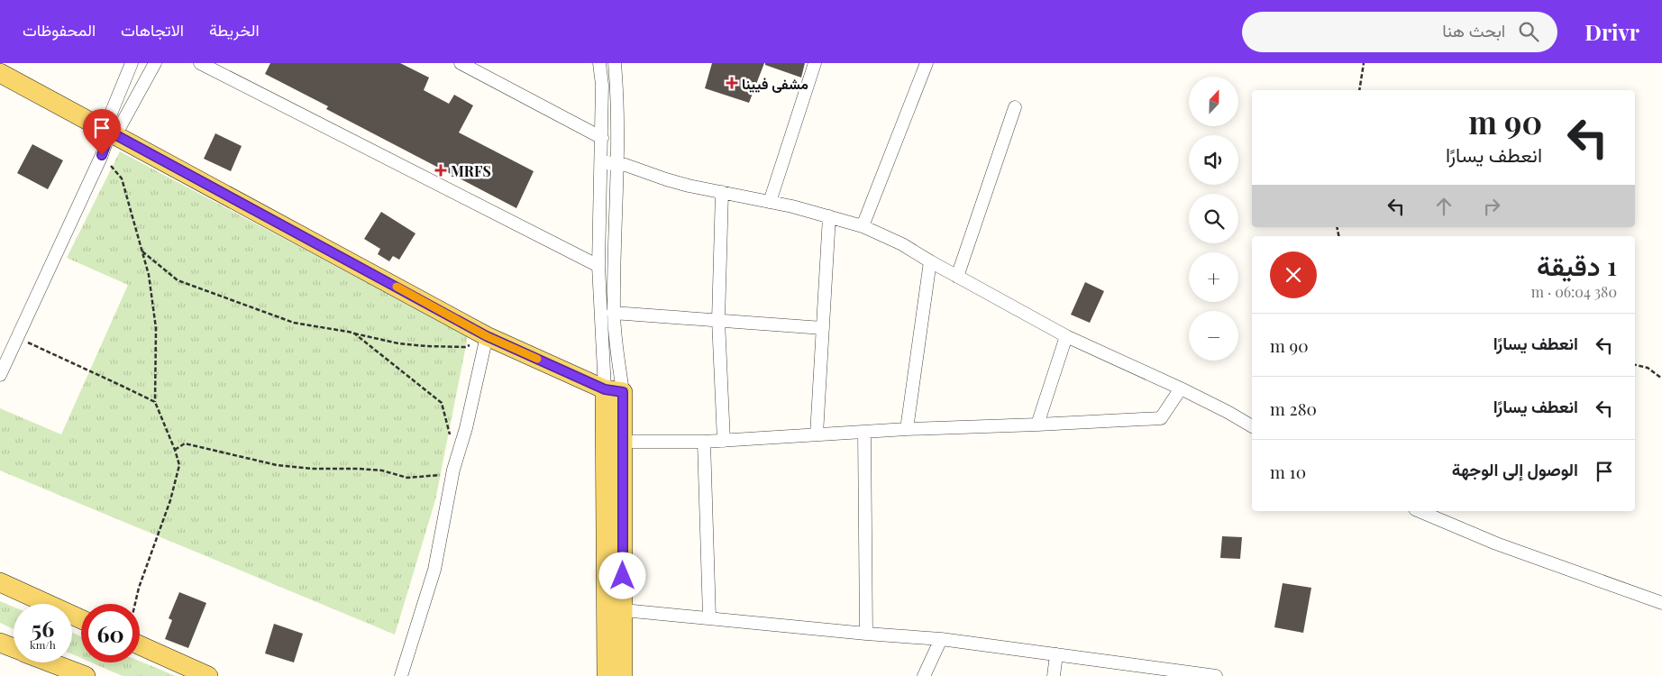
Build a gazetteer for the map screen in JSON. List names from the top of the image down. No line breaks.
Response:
{"places":{"health":["مشفى فيينا","MRFS"]},"north":"top","page":{"header":"Drivr","search":"ابحث هنا","nav":["الخريطة","الاتجاهات","المحفوظات"],"map_buttons":["+","−"],"turn":["90 m","انعطف يسارًا"],"heading":["1 دقيقة","380 m · 06:04"],"list":[{"name":"انعطف يسارًا","value":"90 m"},{"name":"انعطف يسارًا","value":"280 m"},{"name":"الوصول إلى الوجهة","value":"10 m"}],"speed":"56 km/h","limit":"60"}}
